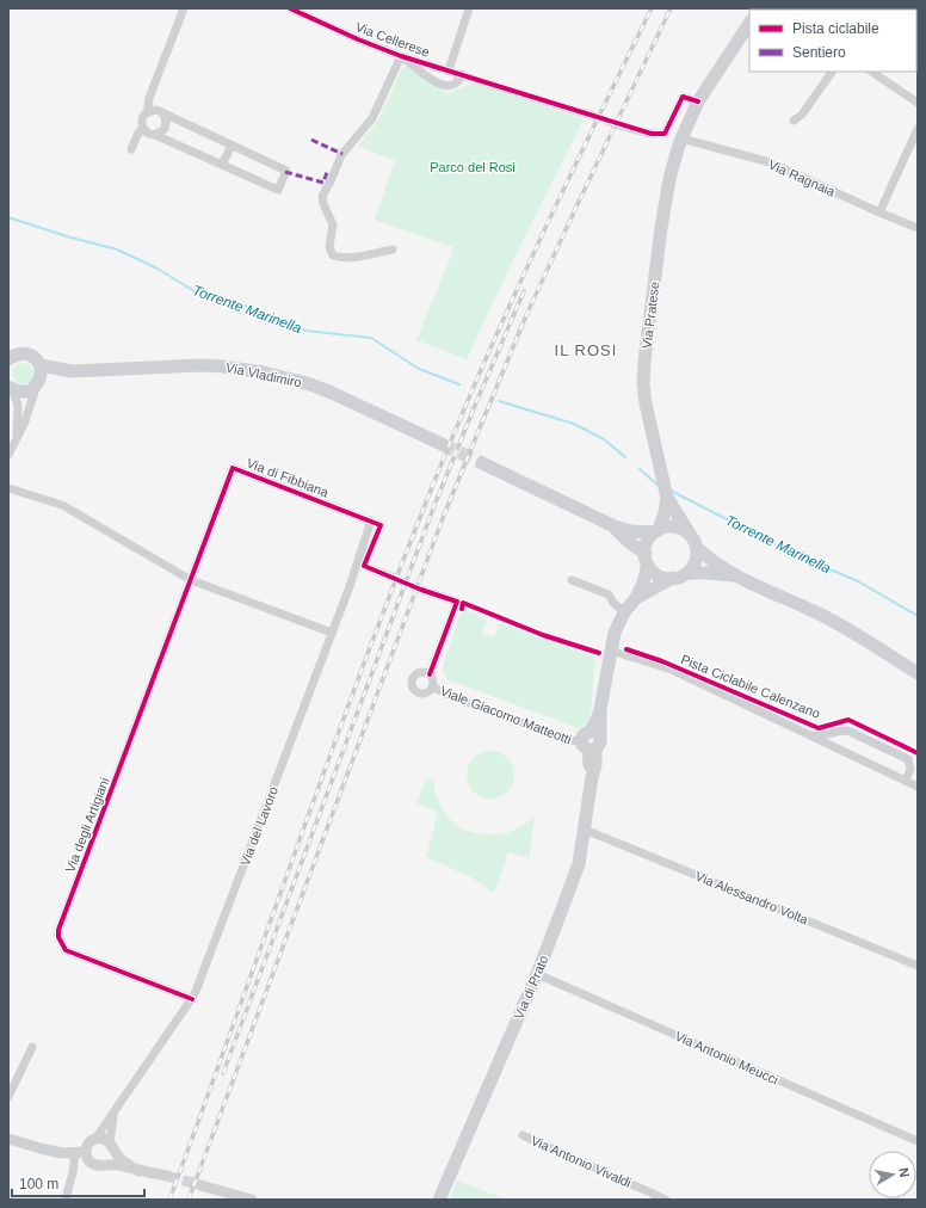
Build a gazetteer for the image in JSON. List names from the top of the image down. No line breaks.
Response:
{"streets":{"main road":["Via Pratese","Via Vladimiro","Via di Prato"],"street":["Via Cellerese","Via Ragnaia","Via di Fibbiana","Viale Giacomo Matteotti","Via degli Artigiani","Via del Lavoro","Via Alessandro Volta","Via Antonio Meucci","Via Antonio Vivaldi"],"cycle path":["Pista Ciclabile Calenzano"]},"crossings":[["Via Ragnaia","Via Pratese"],["Via Pratese","Via di Prato"],["Via di Fibbiana","Via degli Artigiani"],["Via di Fibbiana","Via del Lavoro"],["Viale Giacomo Matteotti","Via di Prato"],["Via degli Artigiani","Via del Lavoro"],["Via Alessandro Volta","Via di Prato"],["Via di Prato","Via Antonio Meucci"]],"districts":["IL ROSI"],"water":["Torrente Marinella"],"parks":["Parco del Rosi"],"legend":["Pista ciclabile","Sentiero"],"scale_bar":"100 m","north":"right"}
